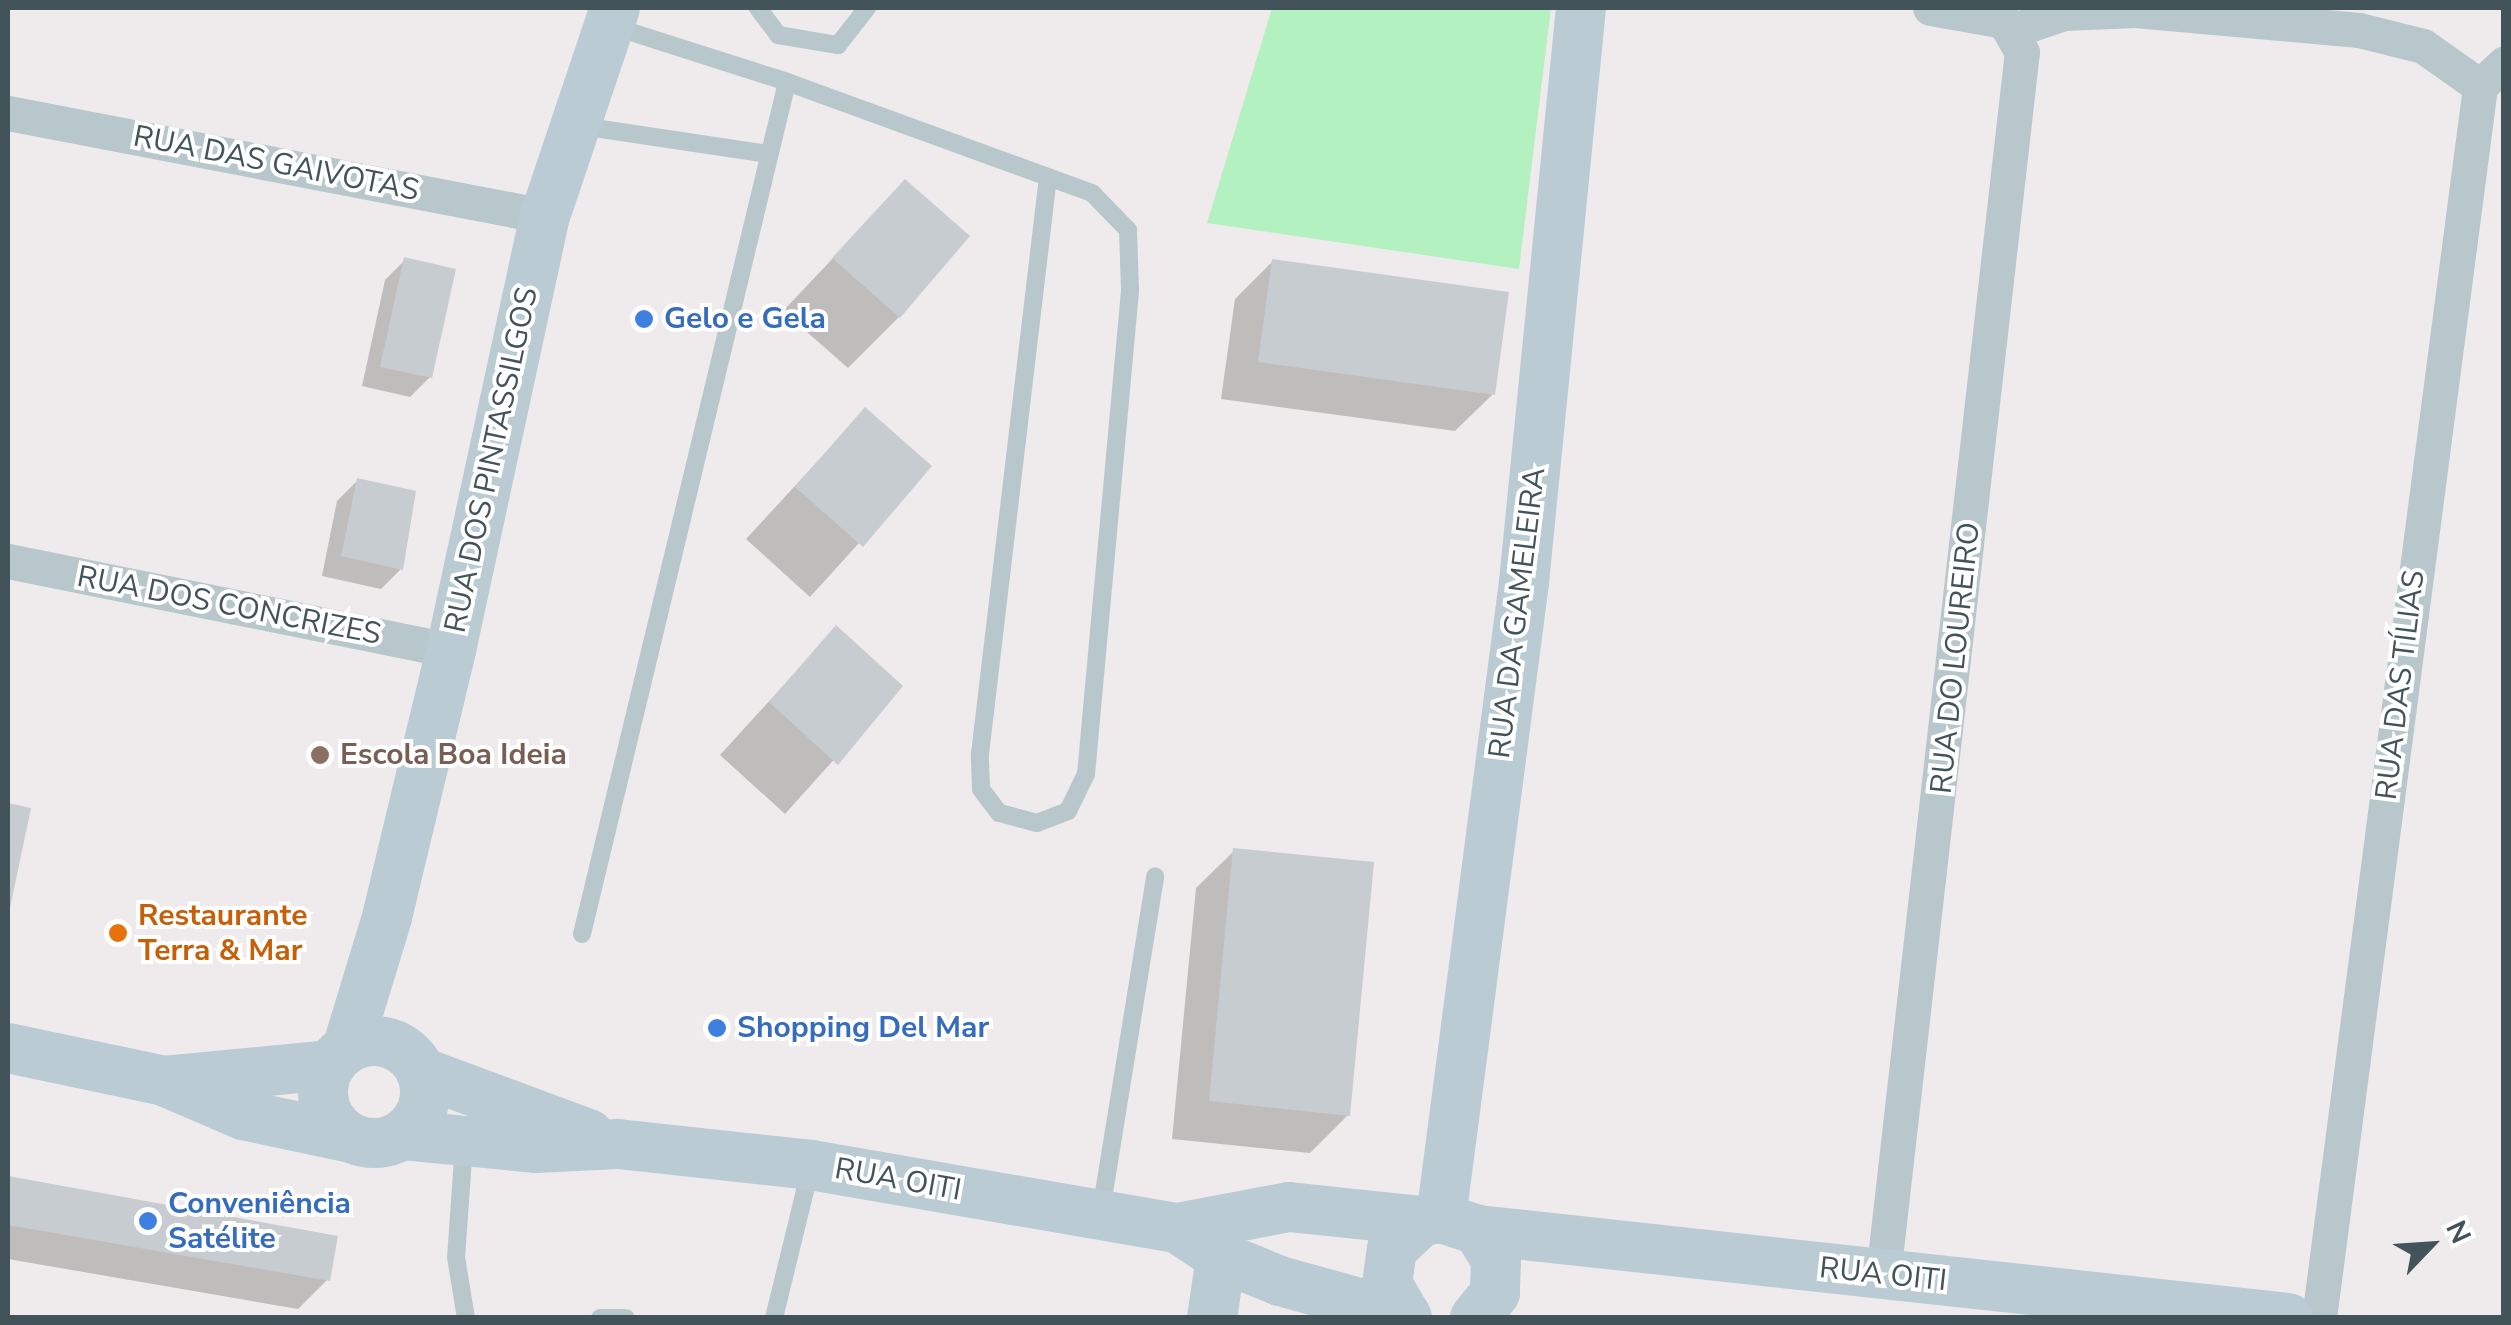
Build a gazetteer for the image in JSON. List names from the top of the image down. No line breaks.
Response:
{"streets":{"main road":["RUA DOS PINTASSILGOS","RUA DA GAMELEIRA","RUA OITI"],"street":["RUA DAS GAIVOTAS","RUA DOS CONCRIZES","RUA DO LOUREIRO","RUA DAS TÍLIAS"]},"crossings":[["RUA DAS GAIVOTAS","RUA DOS PINTASSILGOS"],["RUA DOS PINTASSILGOS","RUA DOS CONCRIZES"],["RUA DOS PINTASSILGOS","RUA OITI"],["RUA DA GAMELEIRA","RUA OITI"],["RUA DO LOUREIRO","RUA OITI"]],"places":["Gelo e Gela","Escola Boa Ideia","Restaurante Terra & Mar","Shopping Del Mar","Conveniência Satélite"],"north":"top right"}
